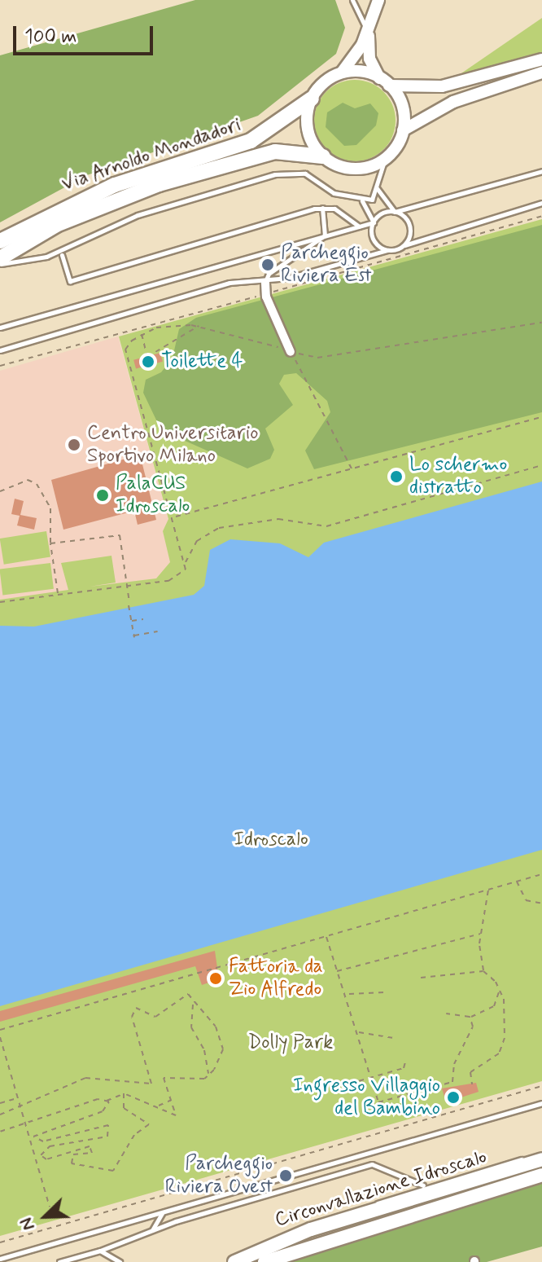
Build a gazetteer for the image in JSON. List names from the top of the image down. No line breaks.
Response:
{"streets":{"highway":["Via Arnoldo Mondadori"],"main road":["Circonvallazione Idroscalo"]},"parks":["Idroscalo","Dolly Park"],"places":["Parcheggio Riviera Est","Toilette 4","Centro Universitario Sportivo Milano","Lo schermo distratto","PalaCUS Idroscalo","Fattoria da Zio Alfredo","Ingresso Villaggio del Bambino","Parcheggio Riviera Ovest"],"scale_bar":"100 m","north":"bottom left"}
